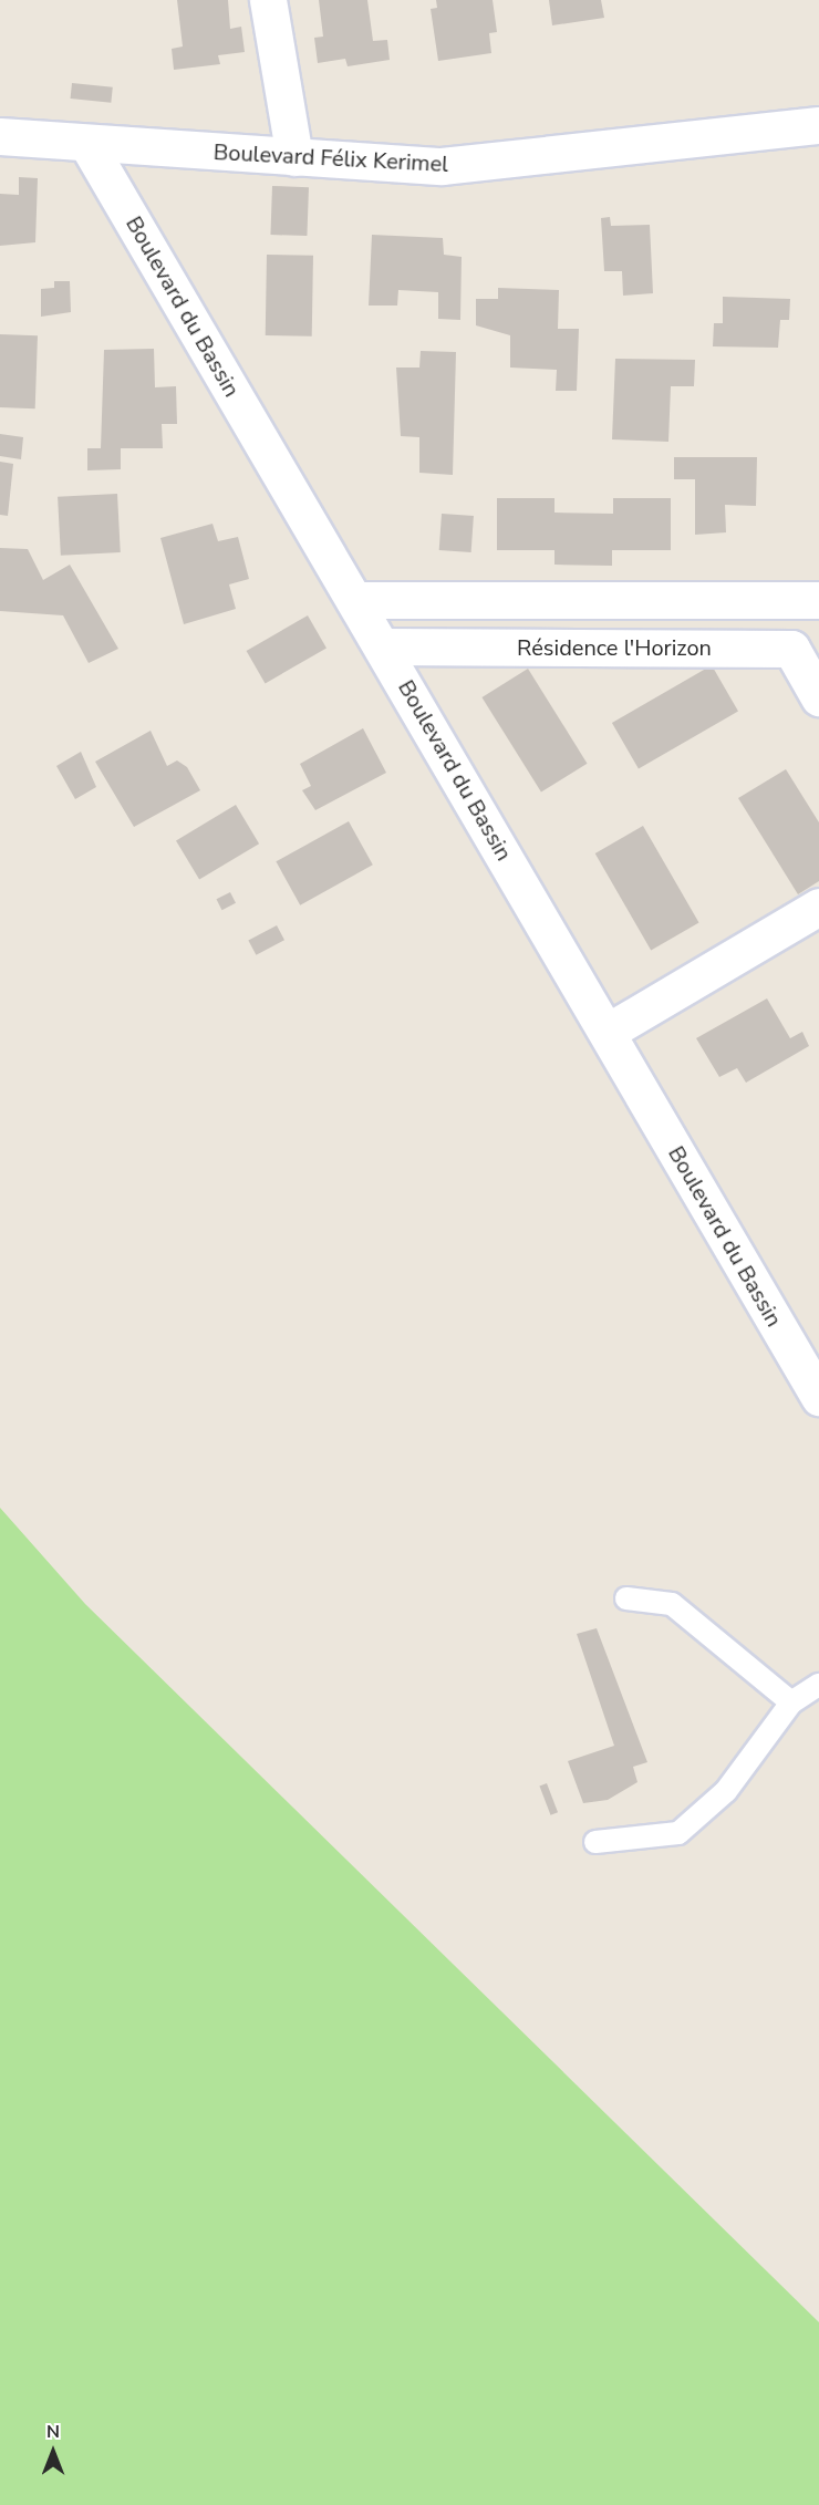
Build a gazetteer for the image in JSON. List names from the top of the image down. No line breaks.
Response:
{"streets":{"street":["Boulevard Félix Kerimel","Boulevard du Bassin","Résidence l'Horizon"]},"crossings":[["Boulevard Félix Kerimel","Boulevard du Bassin"],["Boulevard du Bassin","Résidence l'Horizon"]],"north":"top"}
